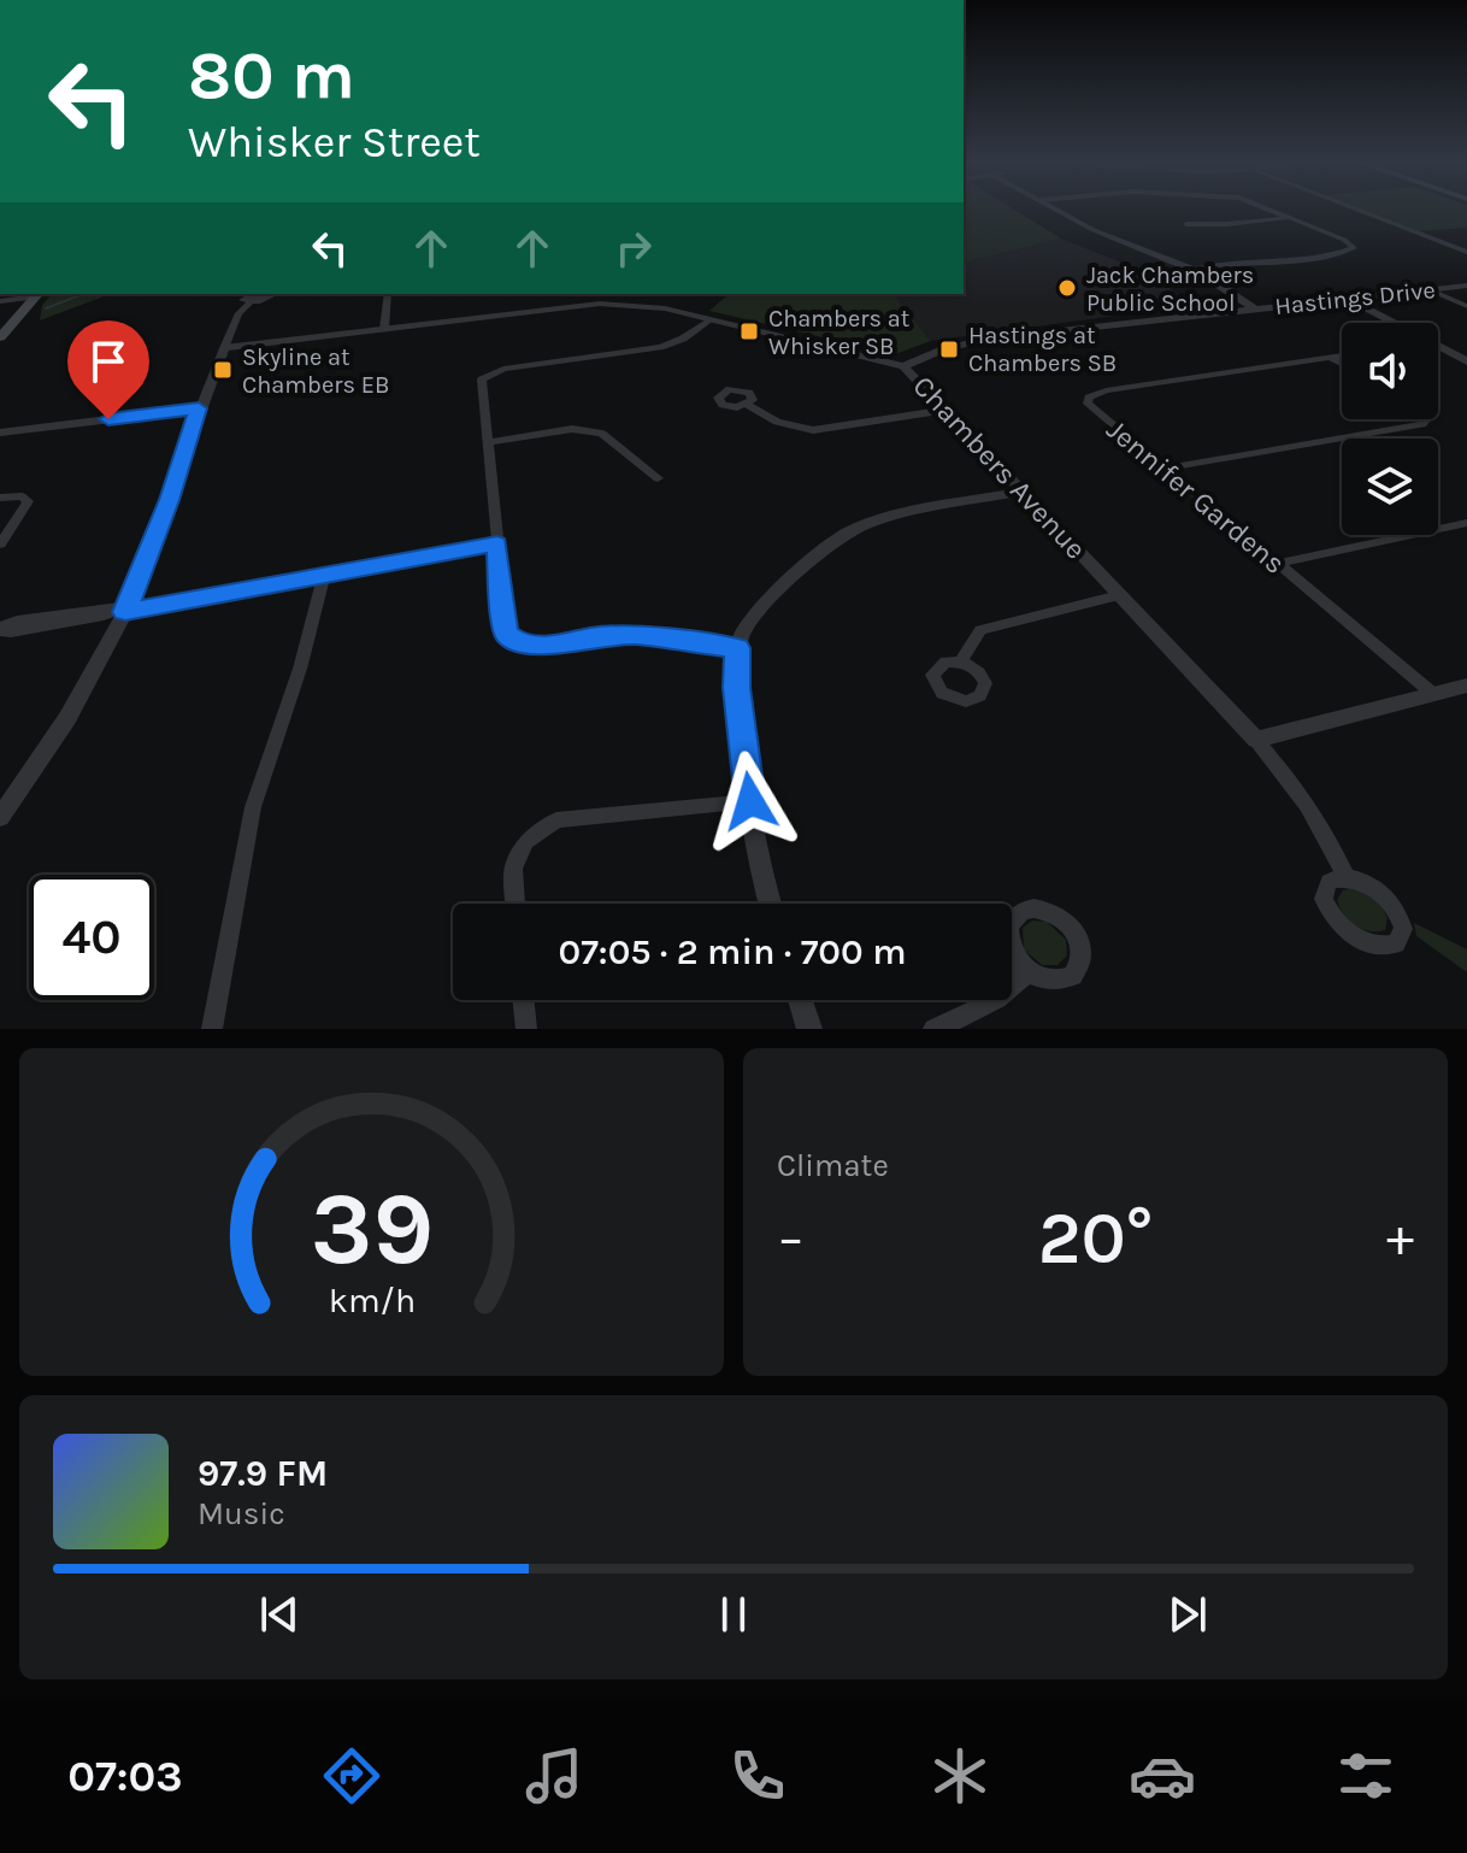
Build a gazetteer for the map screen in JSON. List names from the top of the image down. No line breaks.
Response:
{"streets":{"street":["Hastings Drive","Chambers Avenue","Jennifer Gardens"]},"crossings":[["Hastings Drive","Chambers Avenue"]],"places":{"other":["Jack Chambers Public School"],"transit":["Chambers at Whisker SB","Hastings at Chambers SB","Skyline at Chambers EB"]},"page":{"turn":["80 m","Whisker Street"],"limit":"40","trip":"07:05 · 2 min · 700 m","tile":"Climate","heat":["−","20°","+"],"song":["97.9 FM","Music"],"tabs":"07:03","gauge":["39","km/h"]}}
